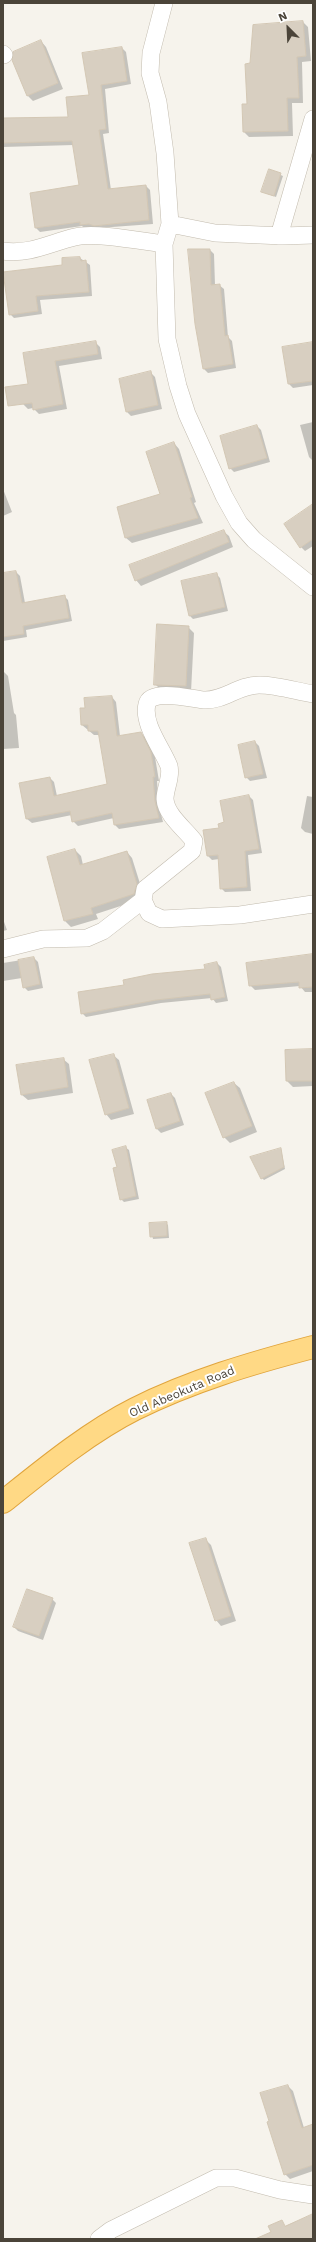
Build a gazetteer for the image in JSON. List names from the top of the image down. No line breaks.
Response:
{"streets":{"highway":["Old Abeokuta Road"]},"north":"top left"}
